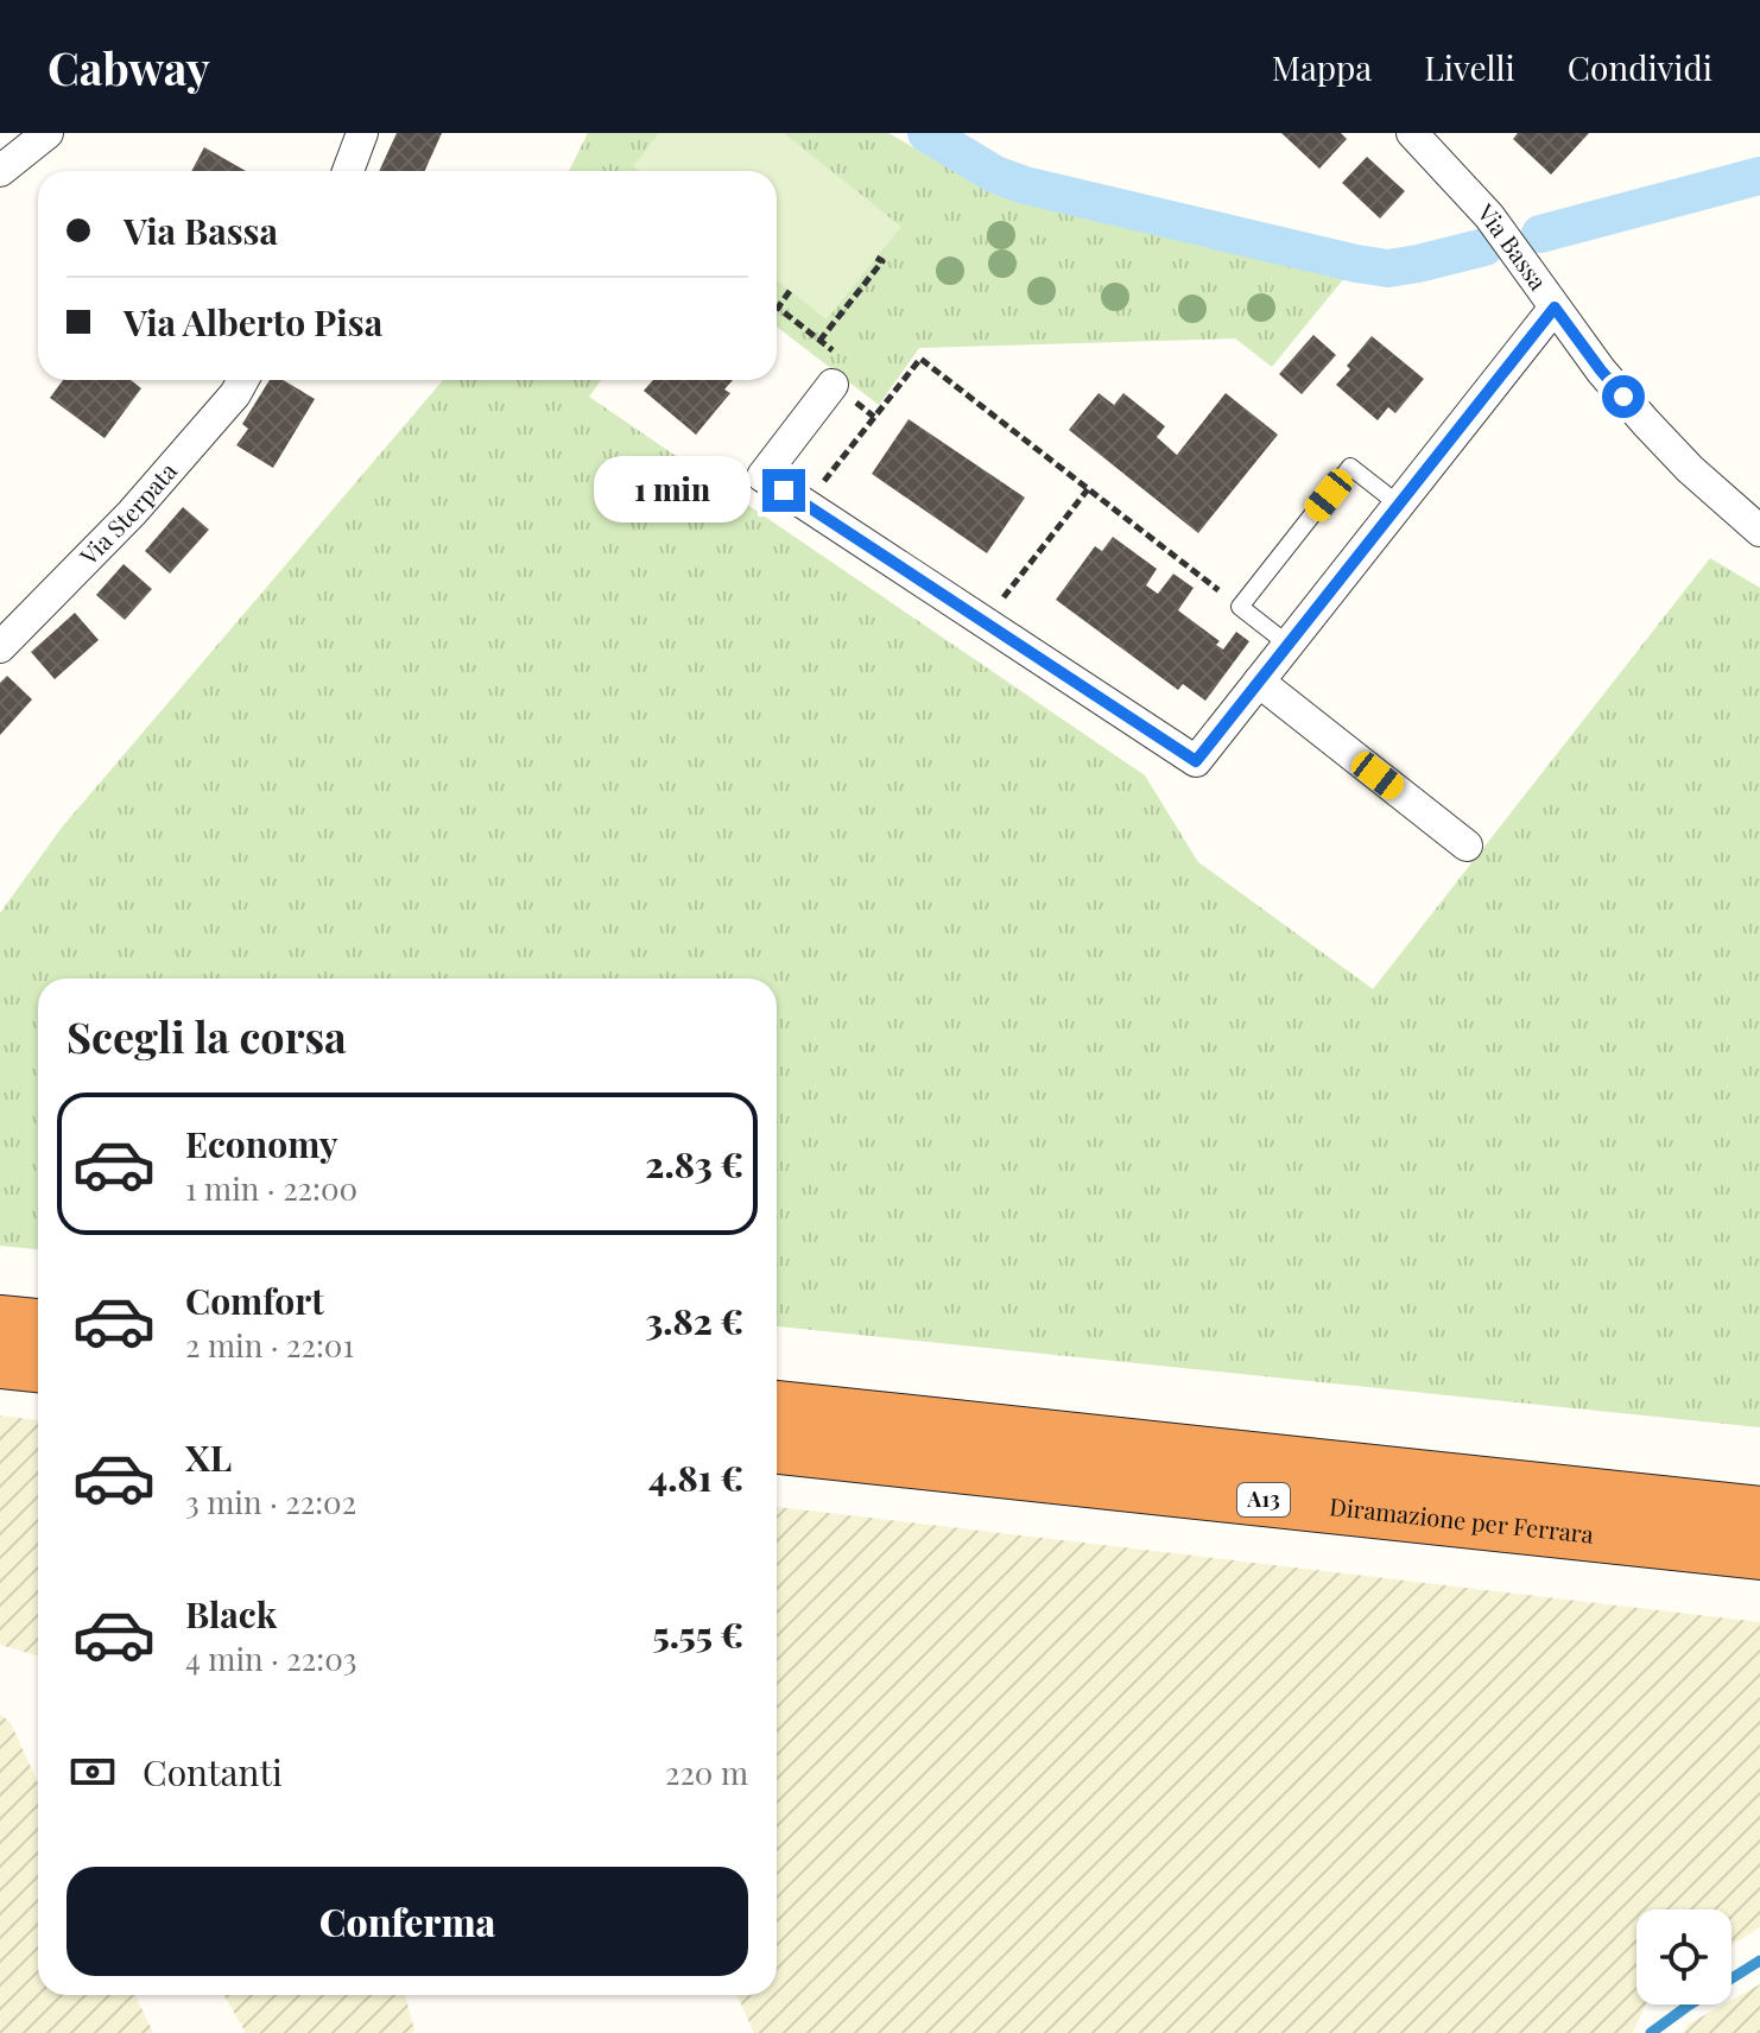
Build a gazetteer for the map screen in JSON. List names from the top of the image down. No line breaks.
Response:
{"streets":{"highway":["A13","Diramazione per Ferrara"],"street":["Via Bassa","Via Sterpata"]},"page":{"header":"Cabway","nav":["Mappa","Livelli","Condividi"],"banner":["Via Bassa","Via Alberto Pisa"],"bubble":"1 min","heading":"Scegli la corsa","list":[{"name":"Economy","note":"1 min · 22:00","value":"2.83 €"},{"name":"Comfort","note":"2 min · 22:01","value":"3.82 €"},{"name":"XL","note":"3 min · 22:02","value":"4.81 €"},{"name":"Black","note":"4 min · 22:03","value":"5.55 €"}],"pay":["Contanti","220 m"],"buttons":"Conferma"}}
